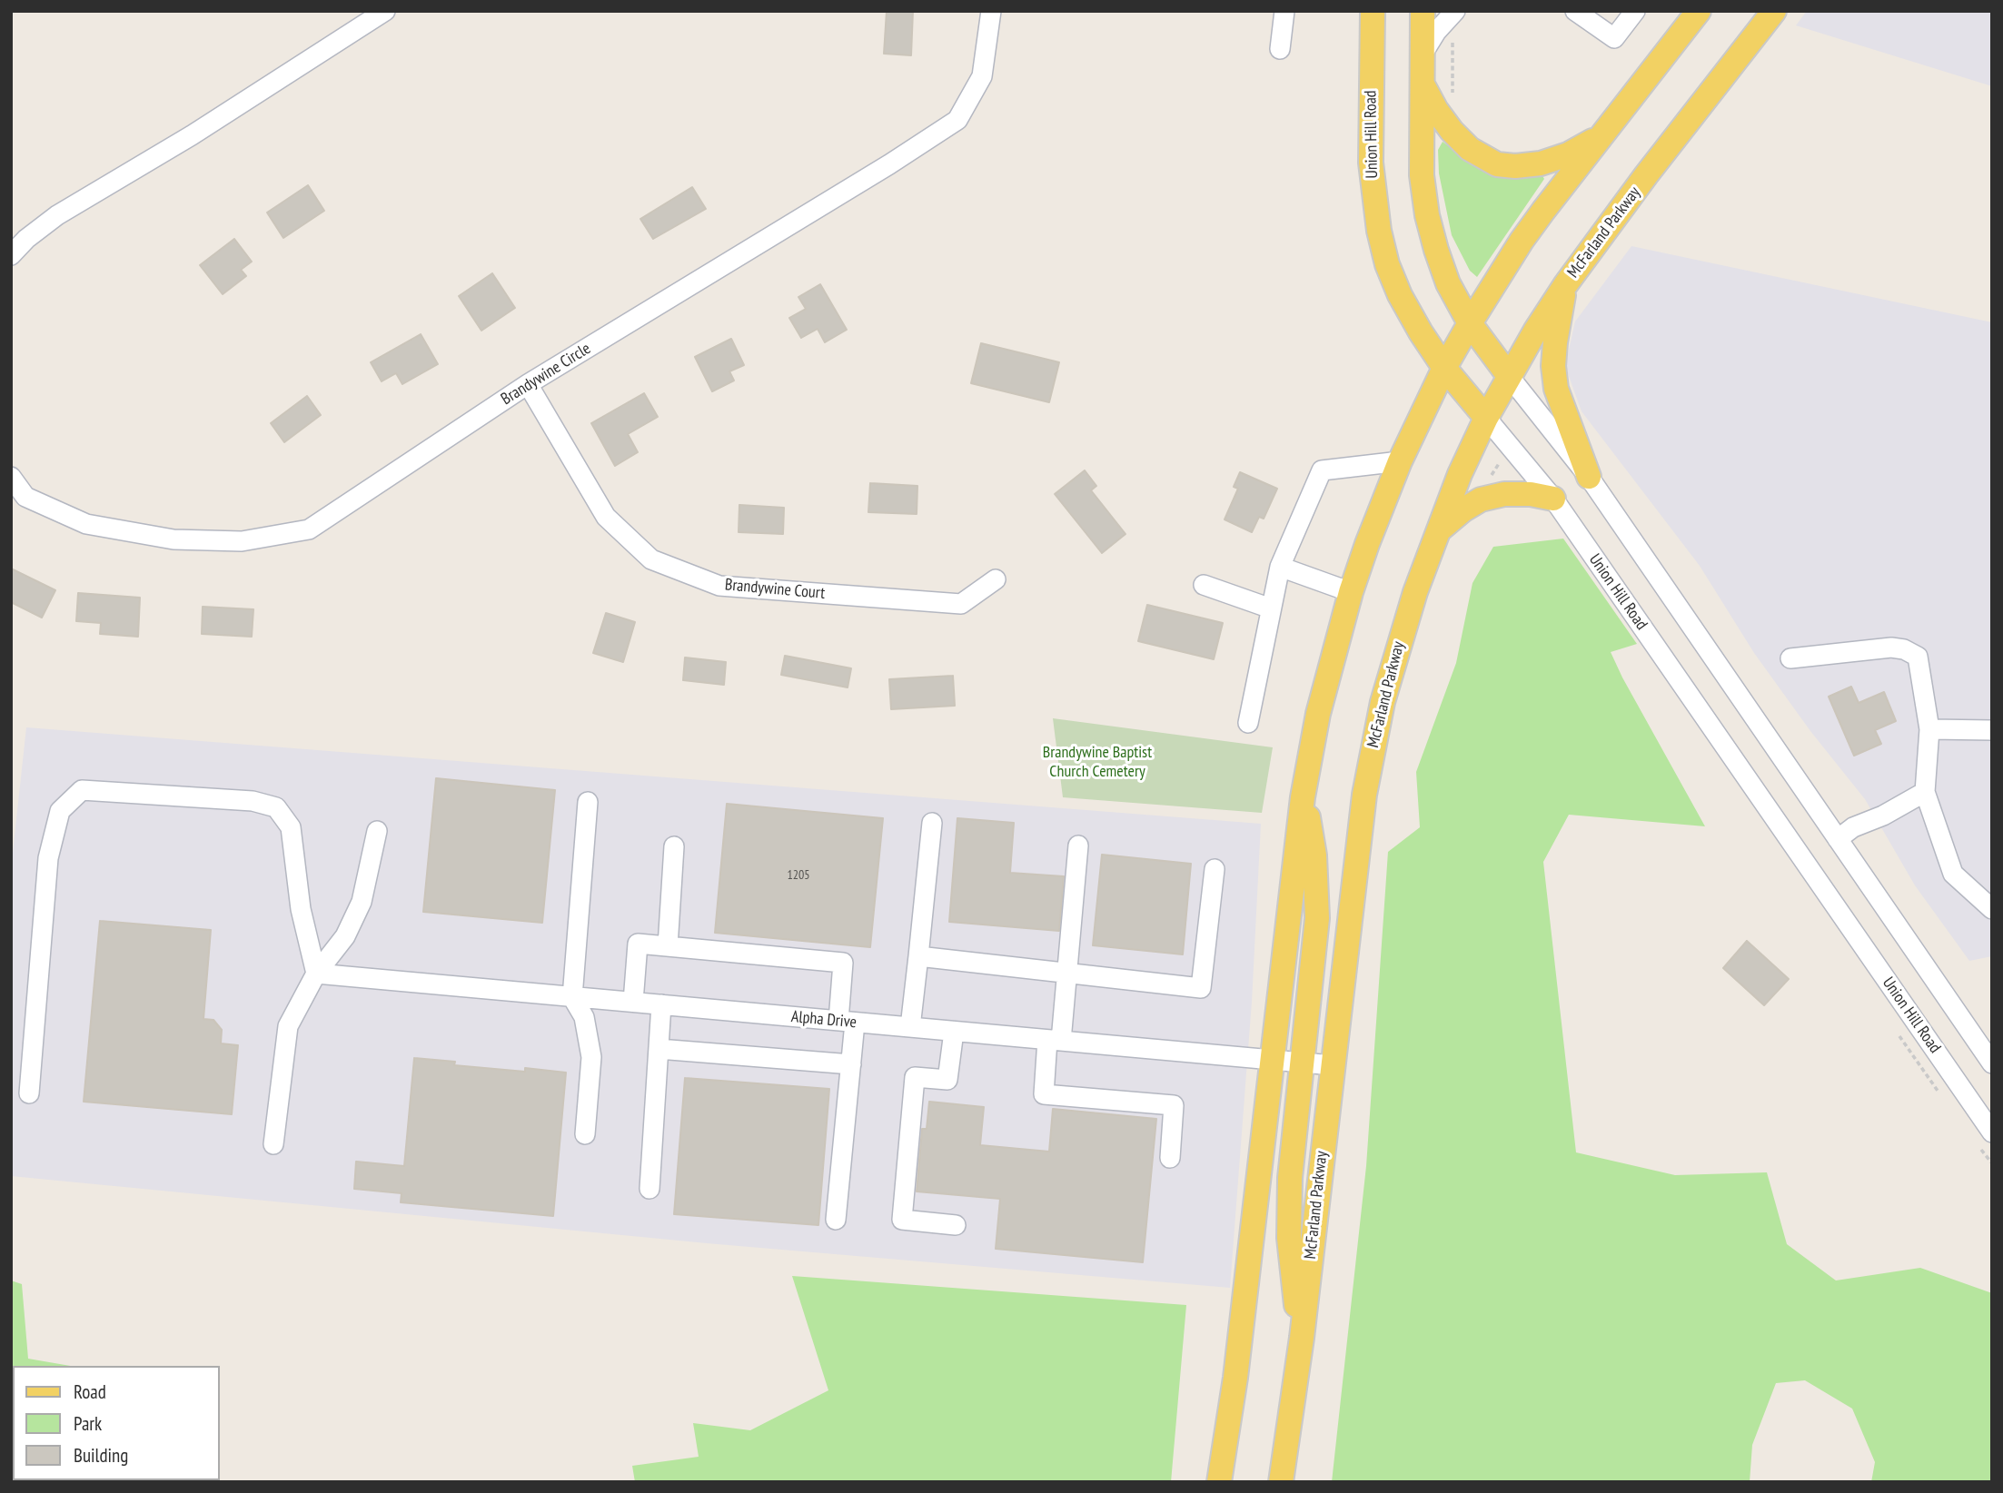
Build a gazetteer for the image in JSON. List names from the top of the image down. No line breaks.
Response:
{"streets":{"main road":["Union Hill Road","McFarland Parkway"],"street":["Brandywine Circle","Brandywine Court","Alpha Drive"]},"crossings":[["Union Hill Road","McFarland Parkway"],["McFarland Parkway","Alpha Drive"],["Brandywine Circle","Brandywine Court"]],"parks":["Brandywine Baptist Church Cemetery"],"house_numbers":["1205"],"legend":["Road","Park","Building"]}
